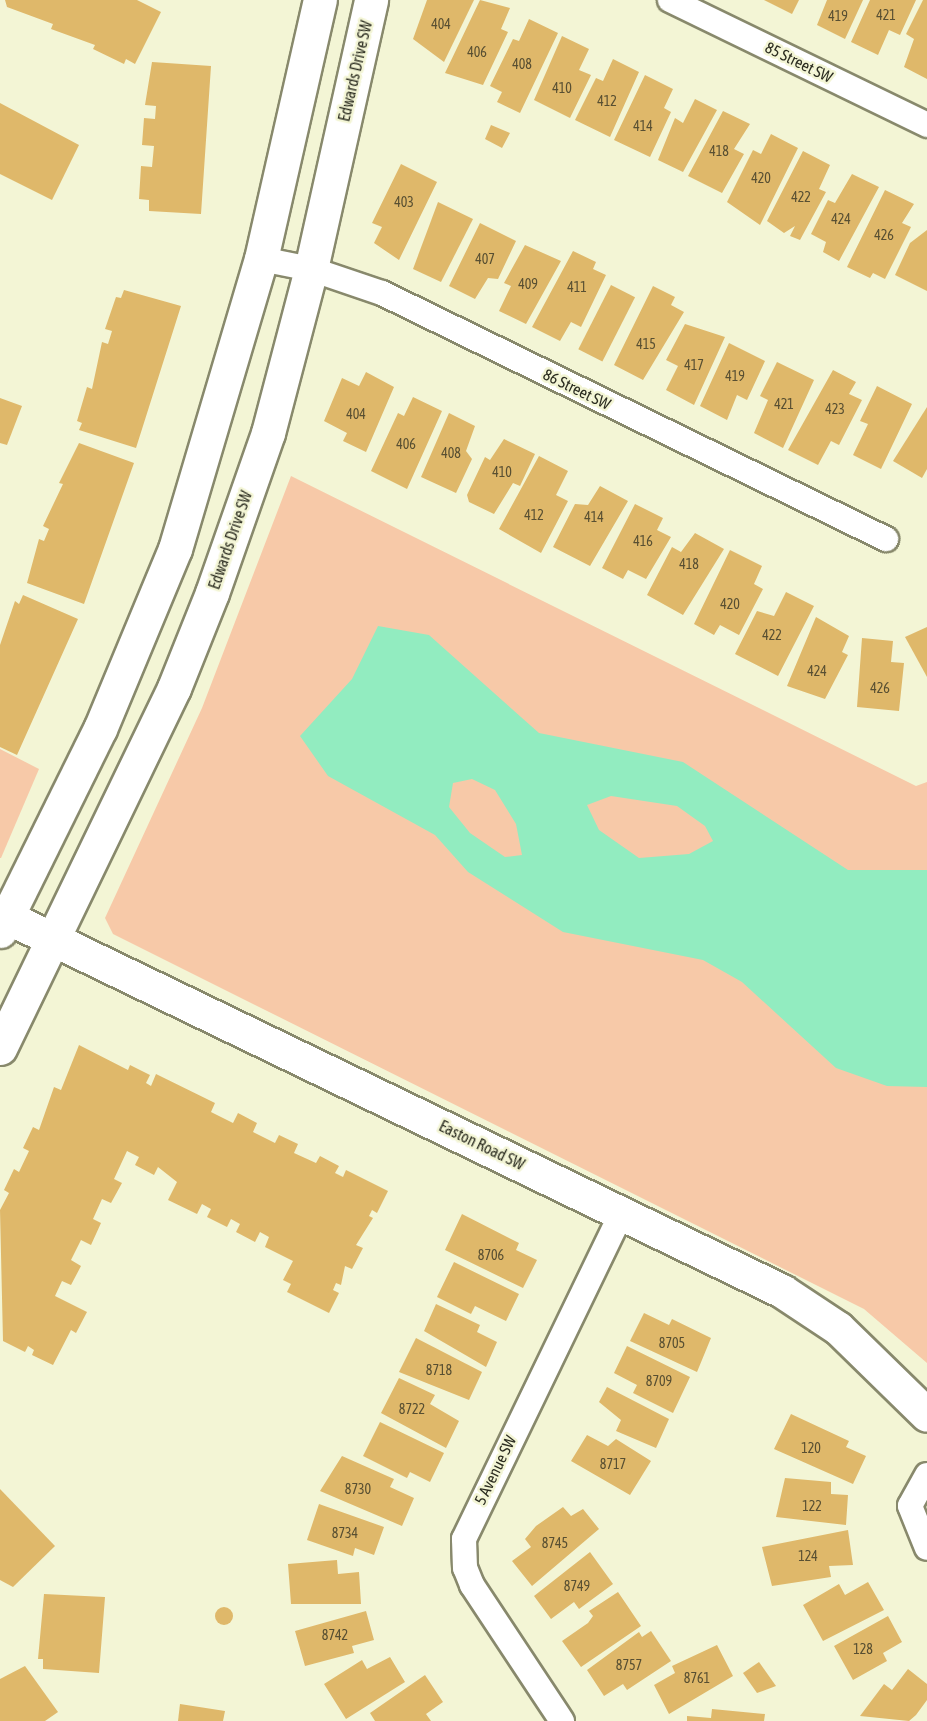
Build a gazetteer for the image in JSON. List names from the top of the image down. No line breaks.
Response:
{"streets":{"street":["85 Street SW","Edwards Drive SW","86 Street SW","Easton Road SW","5 Avenue SW"]},"crossings":[["Edwards Drive SW","86 Street SW"],["Edwards Drive SW","Easton Road SW"],["Easton Road SW","5 Avenue SW"]],"house_numbers":["421","419","404","406","408","410","412","414","418","420","422","403","424","426","407","409","411","415","417","419","421","423","404","406","408","410","412","414","416","418","420","422","424","426","8706","8705","8718","8709","8722","120","8717","8730","122","8734","8745","124","8749","8742","128","8757","8761"]}
